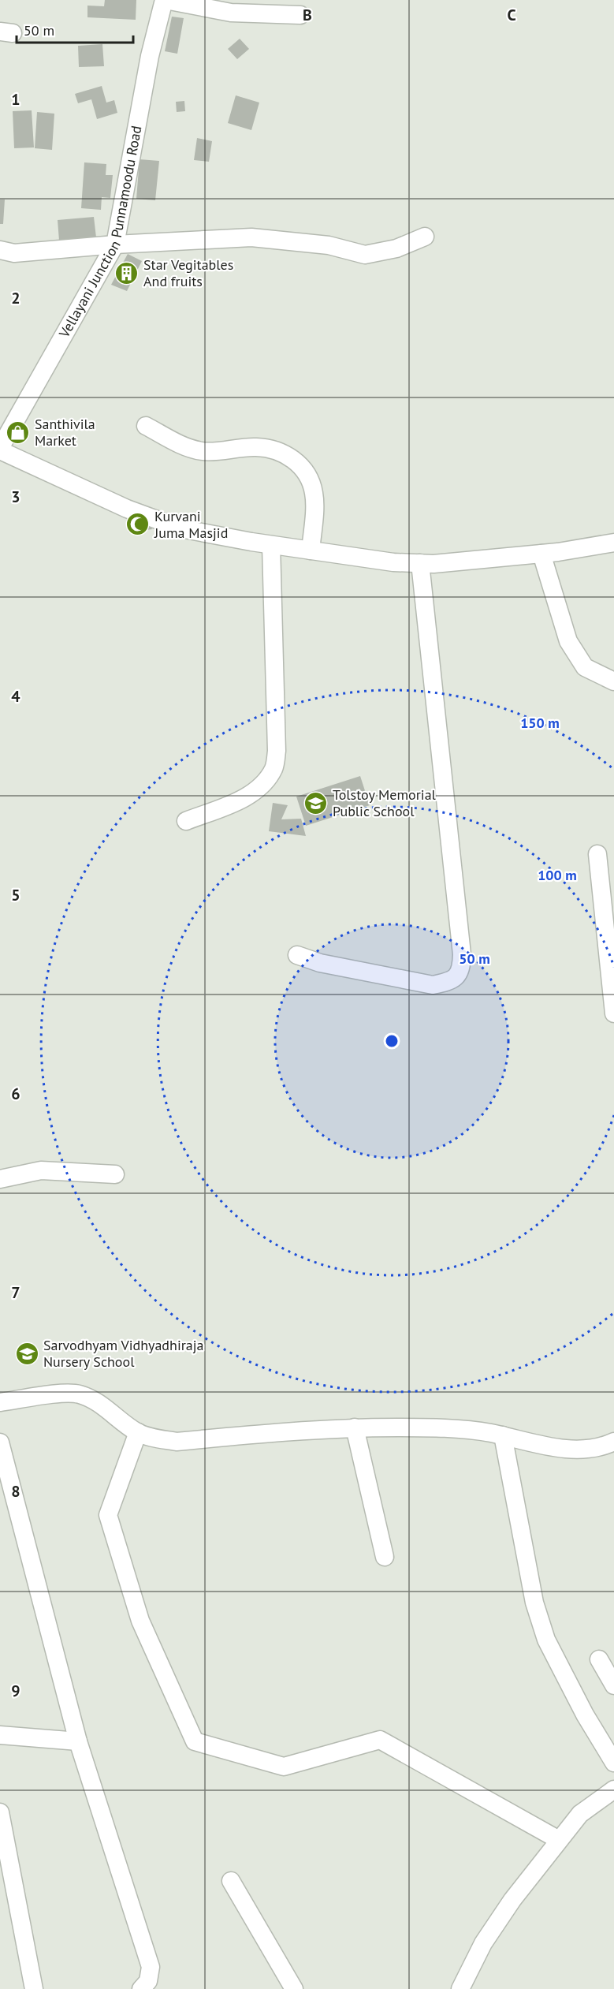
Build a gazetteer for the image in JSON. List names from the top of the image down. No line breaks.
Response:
{"streets":{"street":["Vellayani Junction Punnamoodu Road"]},"places":{"building":["Star Vegitables And fruits"],"shop":["Santhivila Market"],"mosque":["Kurvani Juma Masjid"],"school or university":["Tolstoy Memorial Public School","Sarvodhyam Vidhyadhiraja Nursery School"]},"scale_bar":"50 m","grid":{"columns":["B","C"],"rows":["1","2","3","4","5","6","7","8","9"]},"rings":["150 m","100 m","50 m"]}
